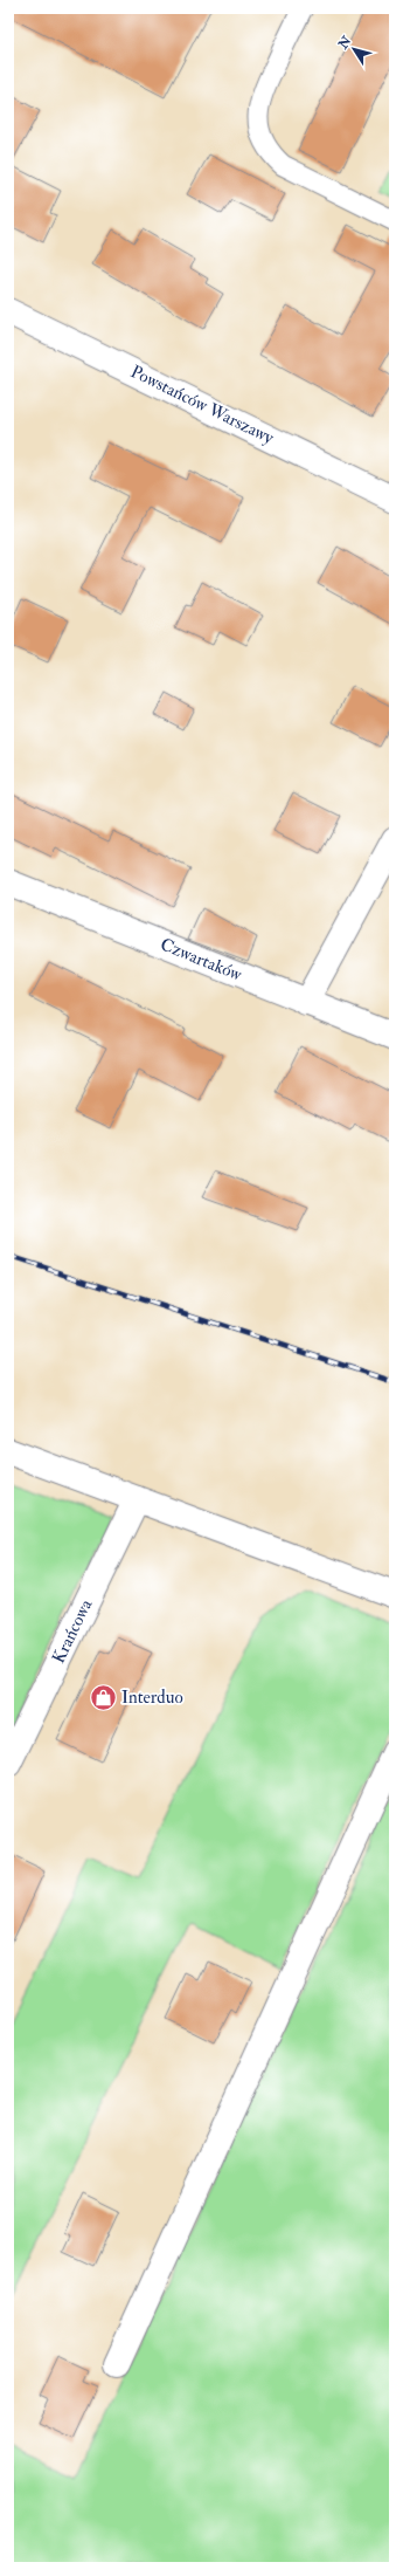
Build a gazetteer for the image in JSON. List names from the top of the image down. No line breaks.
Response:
{"streets":{"street":["Powstańców Warszawy","Czwartaków","Krańcowa"]},"places":{"shop":["Interduo"]},"north":"top left"}
